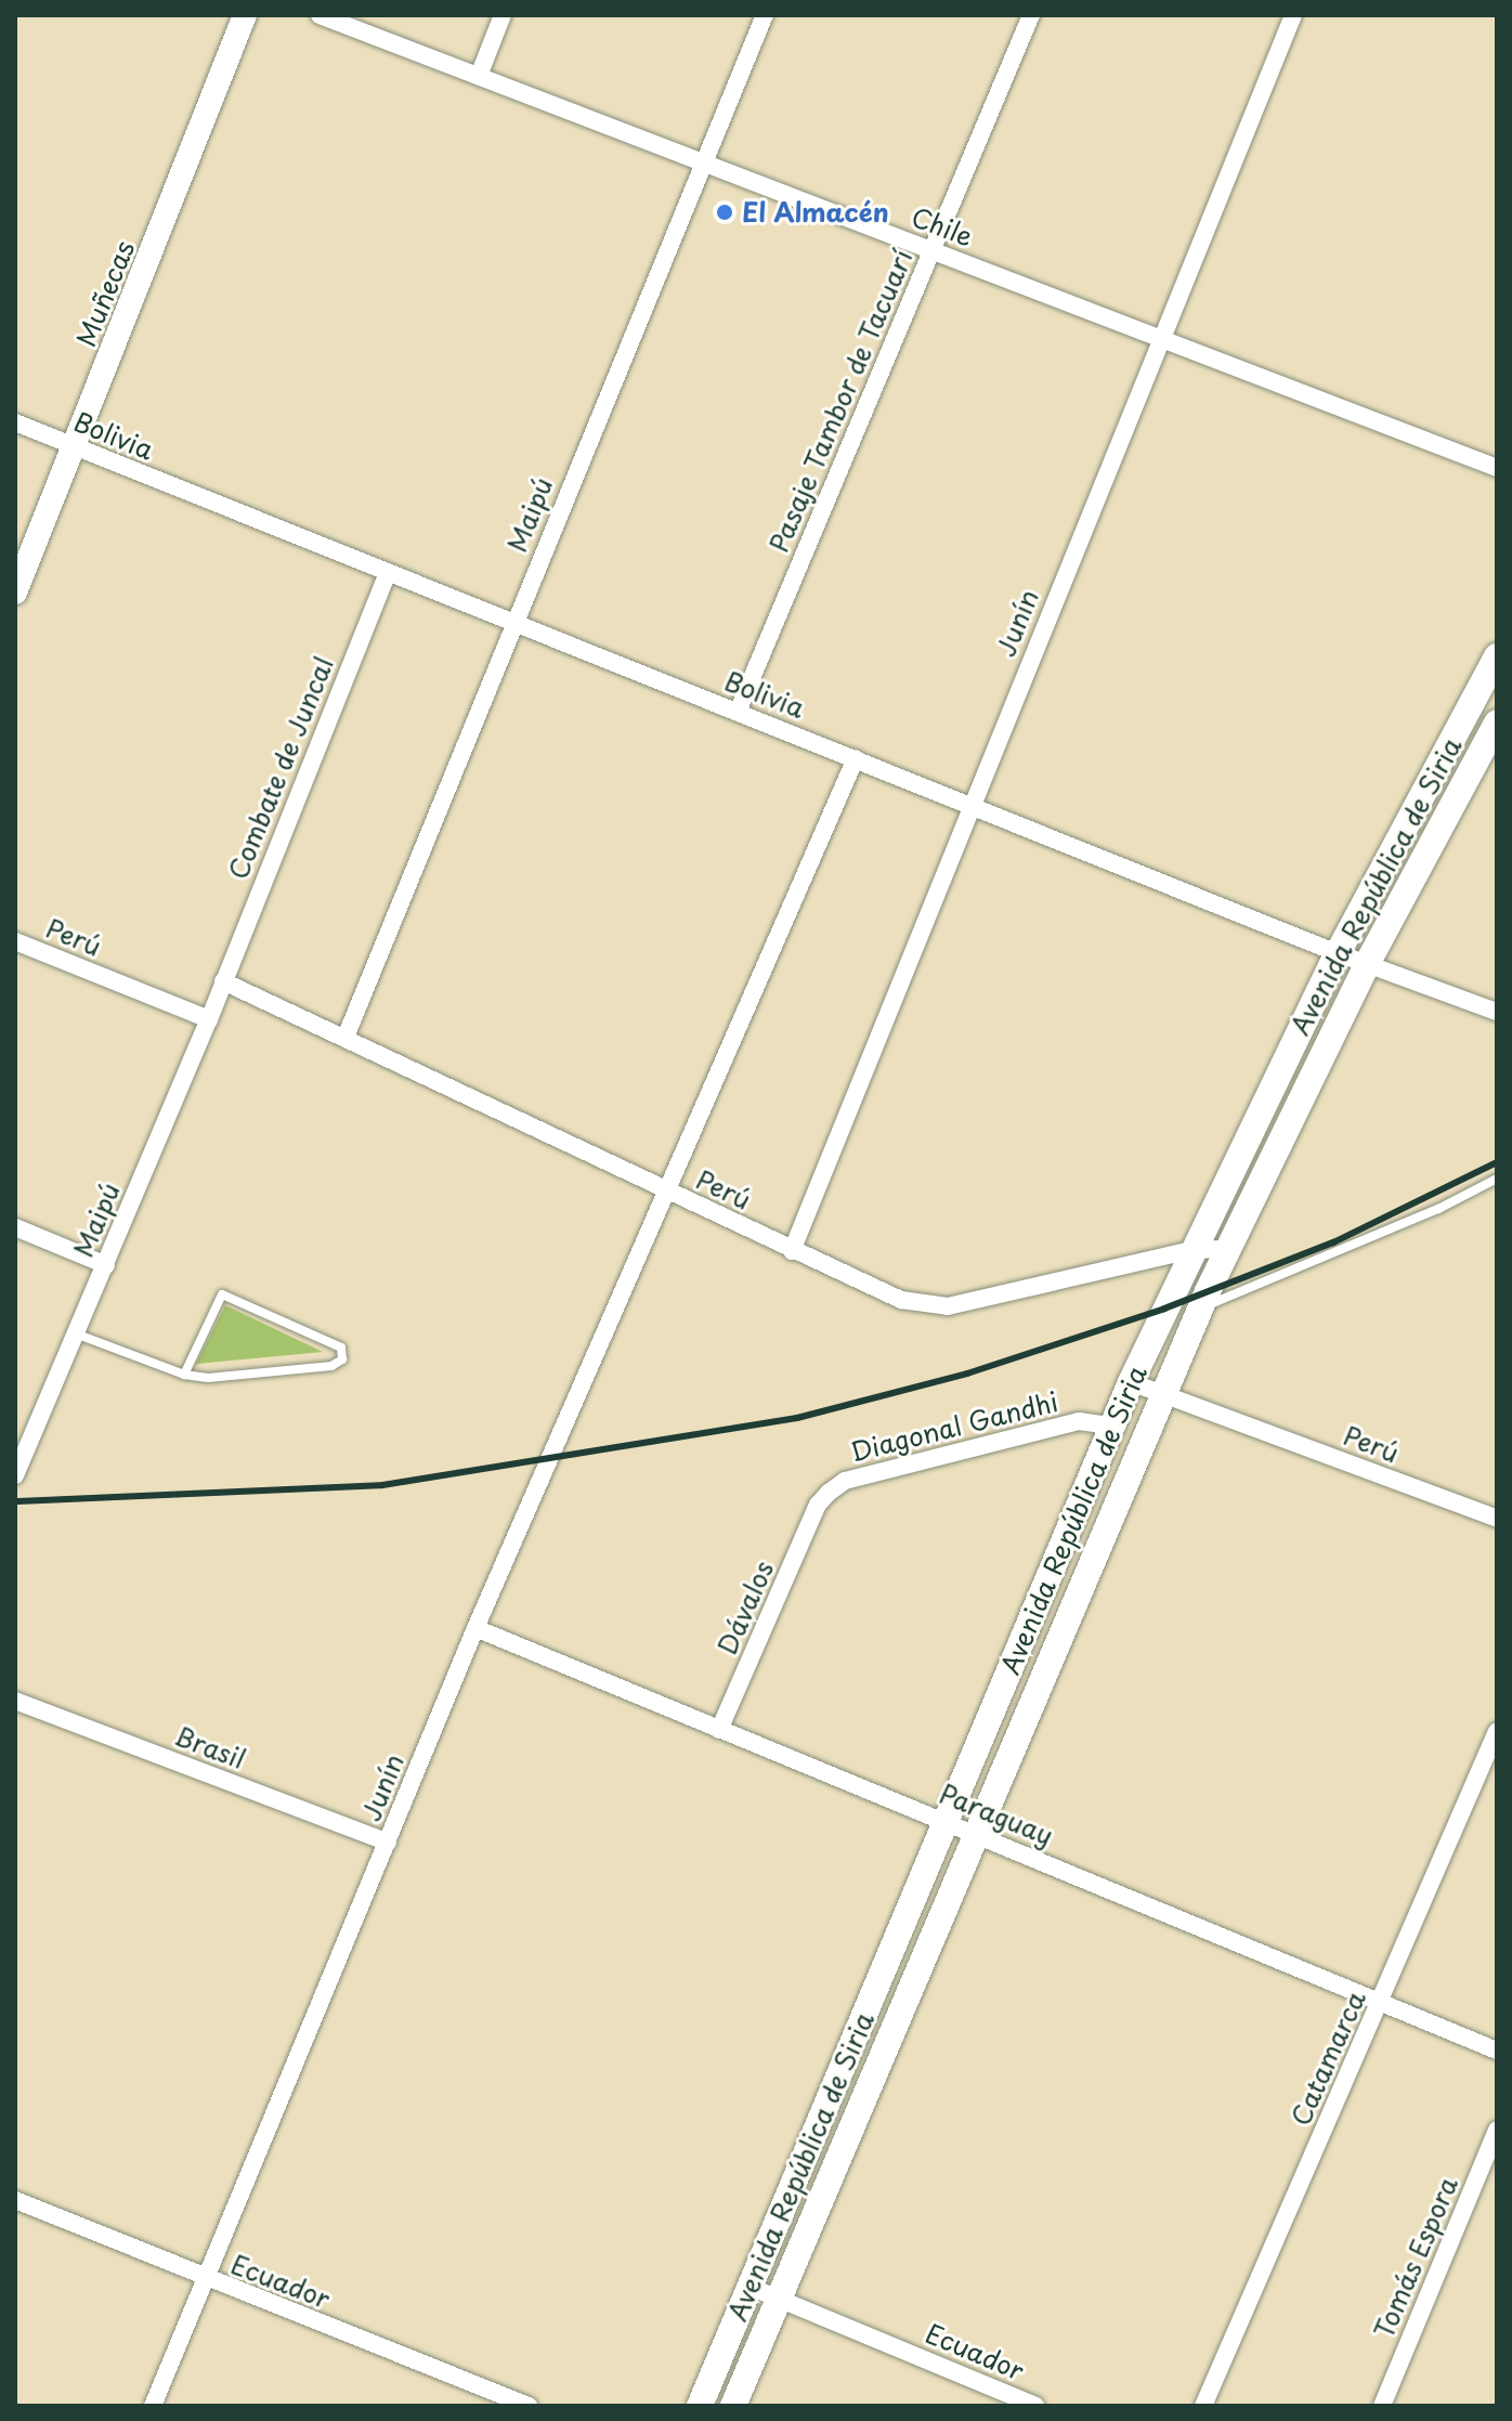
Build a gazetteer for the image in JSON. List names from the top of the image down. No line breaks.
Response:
{"streets":{"main road":["Avenida República de Siria"],"street":["Chile","Muñecas","Pasaje Tambor de Tacuarí","Bolivia","Maipú","Junín","Combate de Juncal","Perú","Diagonal Gandhi","Dávalos","Brasil","Paraguay","Catamarca","Tomás Espora","Ecuador"]},"crossings":[["Chile","Pasaje Tambor de Tacuarí"],["Chile","Maipú"],["Chile","Junín"],["Muñecas","Bolivia"],["Pasaje Tambor de Tacuarí","Bolivia"],["Bolivia","Maipú"],["Bolivia","Junín"],["Bolivia","Combate de Juncal"],["Bolivia","Avenida República de Siria"],["Maipú","Combate de Juncal"],["Maipú","Perú"],["Junín","Perú"],["Junín","Brasil"],["Junín","Paraguay"],["Junín","Ecuador"],["Combate de Juncal","Perú"],["Avenida República de Siria","Perú"],["Avenida República de Siria","Diagonal Gandhi"],["Avenida República de Siria","Paraguay"],["Avenida República de Siria","Ecuador"],["Diagonal Gandhi","Dávalos"],["Dávalos","Paraguay"],["Paraguay","Catamarca"]],"places":["El Almacén"]}
